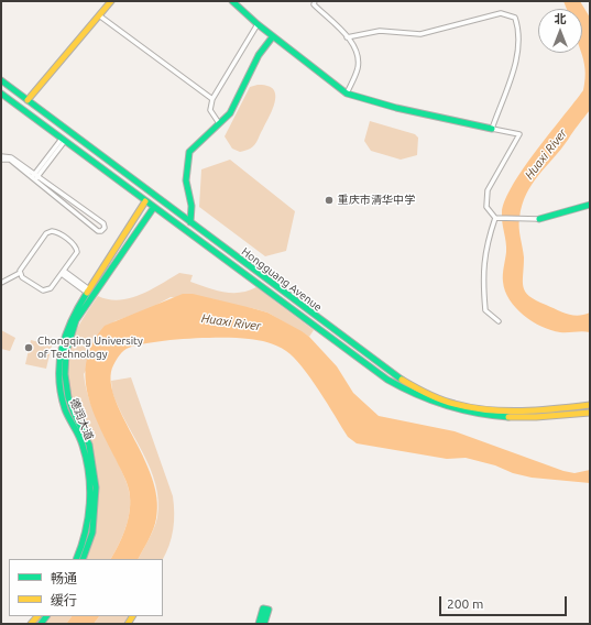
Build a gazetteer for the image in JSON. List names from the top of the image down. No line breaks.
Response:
{"streets":{"main road":["Hongguang Avenue","德润大道"]},"crossings":[["Hongguang Avenue","德润大道"]],"water":["Huaxi River"],"places":["重庆市清华中学","Chongqing University of Technology"],"legend":["畅通","缓行"],"scale_bar":"200 m","north":"top"}
